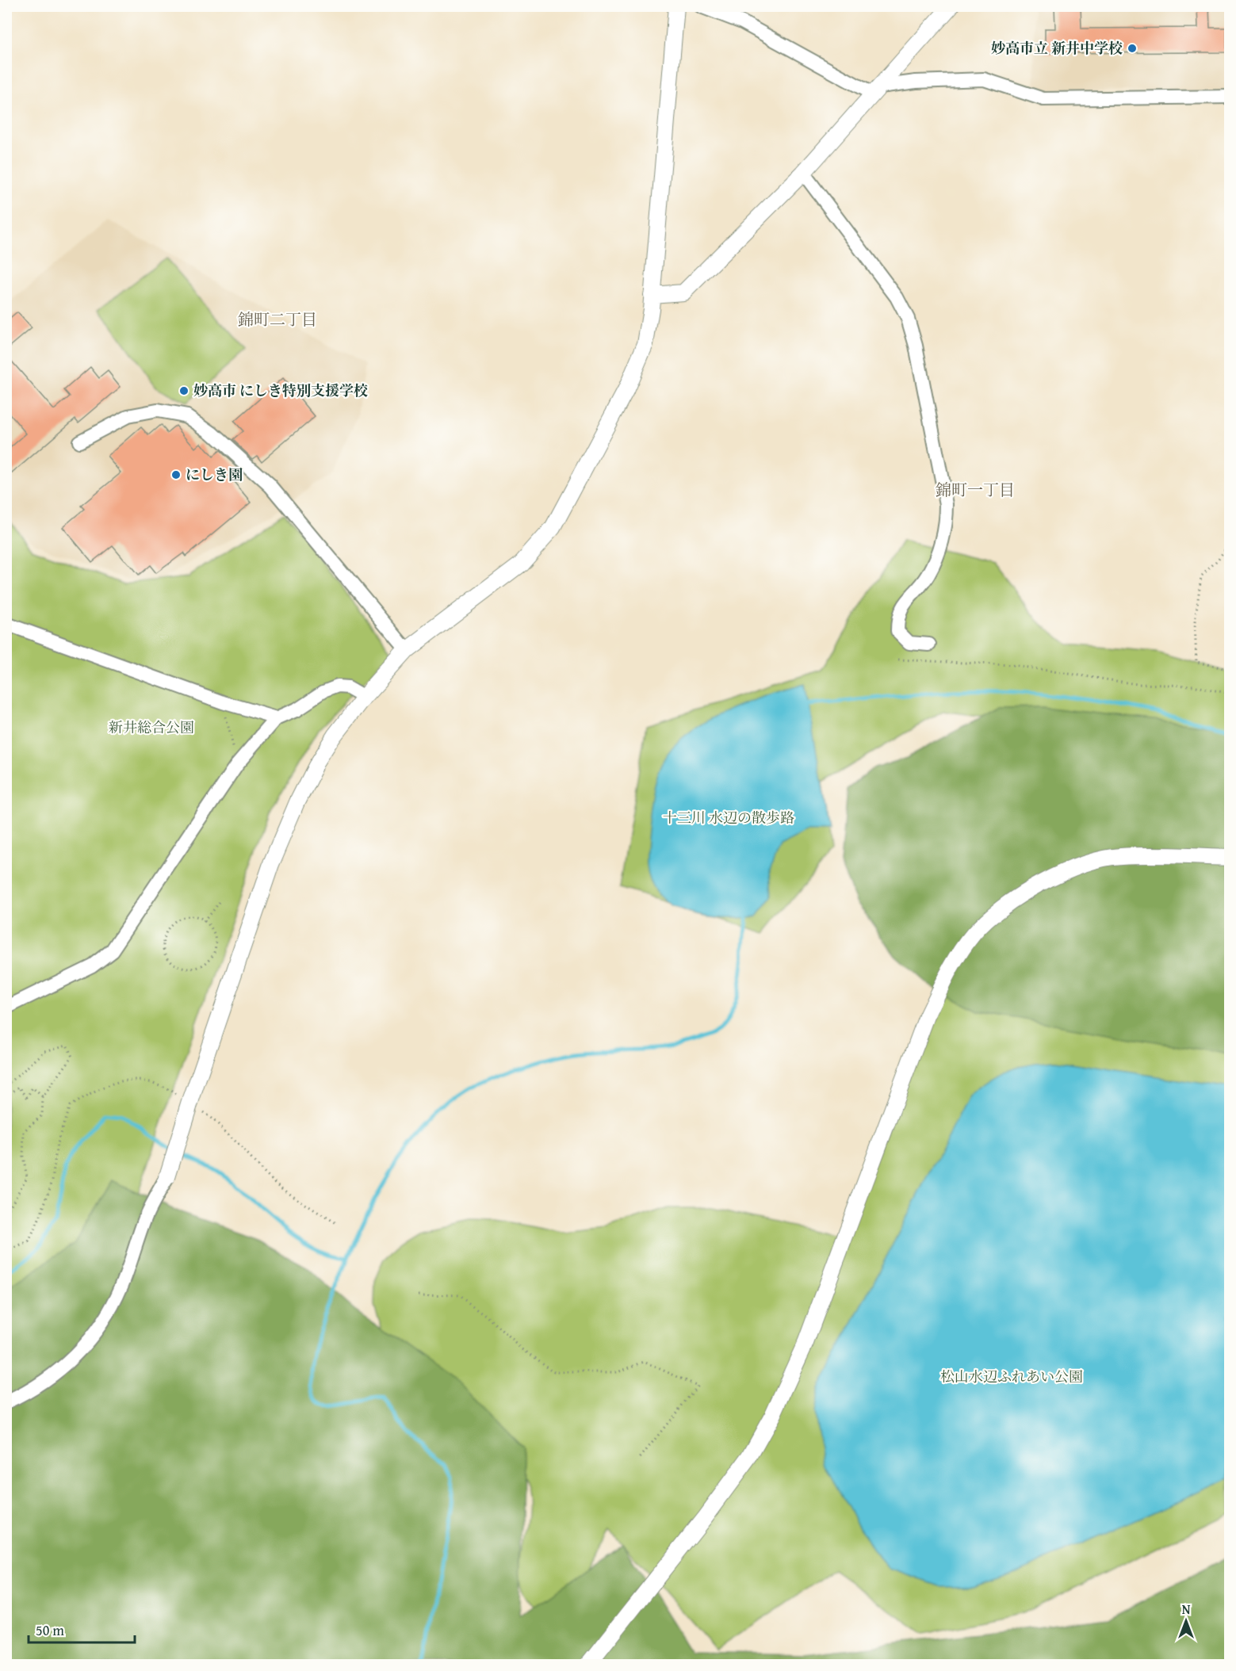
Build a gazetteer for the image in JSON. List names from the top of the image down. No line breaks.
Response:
{"districts":["錦町二丁目","錦町一丁目"],"parks":["新井総合公園","十三川 水辺の散歩路","松山水辺ふれあい公園"],"places":["妙高市立 新井中学校","妙高市 にしき特別支援学校","にしき園"],"scale_bar":"50 m","north":"top"}
